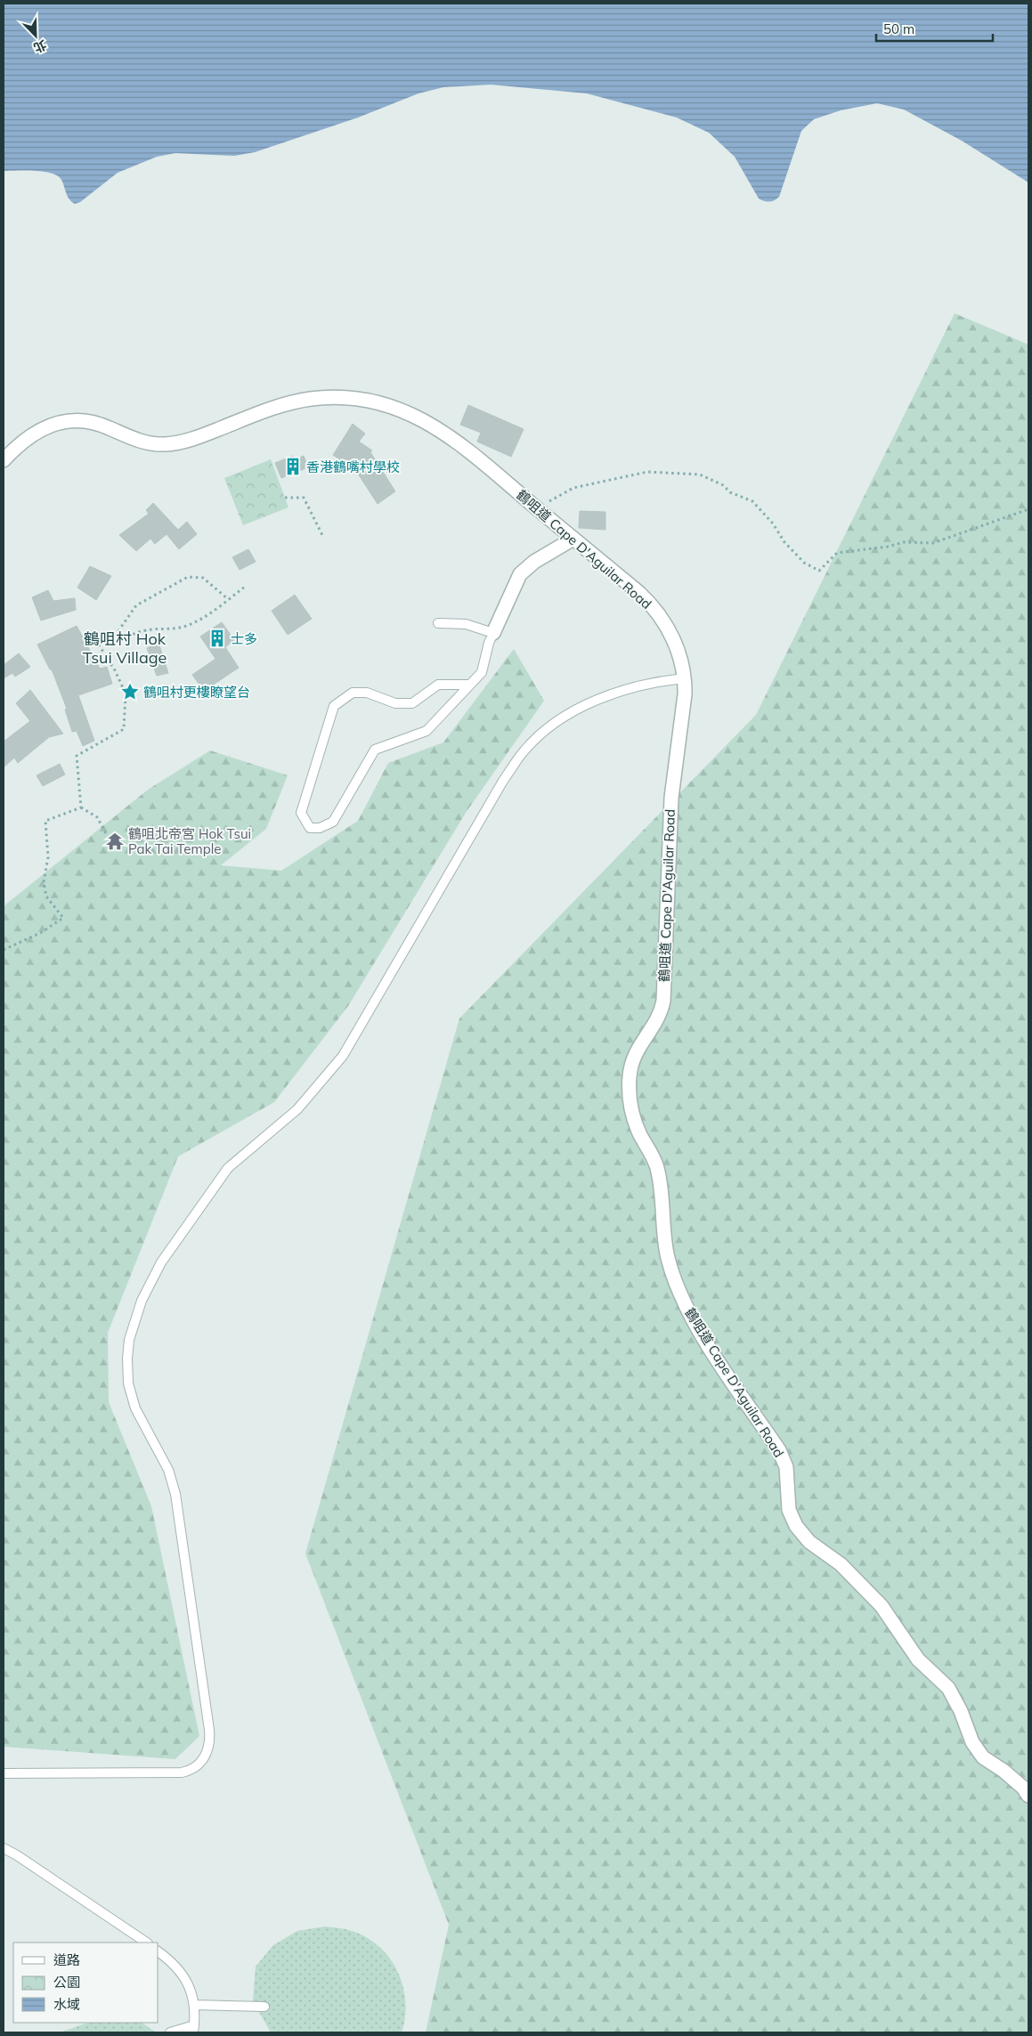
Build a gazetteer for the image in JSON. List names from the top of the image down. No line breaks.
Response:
{"streets":{"street":["鶴咀道 Cape D'Aguilar Road"]},"districts":["鶴咀村 Hok Tsui Village"],"places":{"building":["香港鶴嘴村學校","士多"],"place":["鶴咀村更樓瞭望台"],"temple":["鶴咀北帝宮 Hok Tsui Pak Tai Temple"]},"legend":["道路","公園","水域"],"scale_bar":"50 m","north":"bottom right"}
